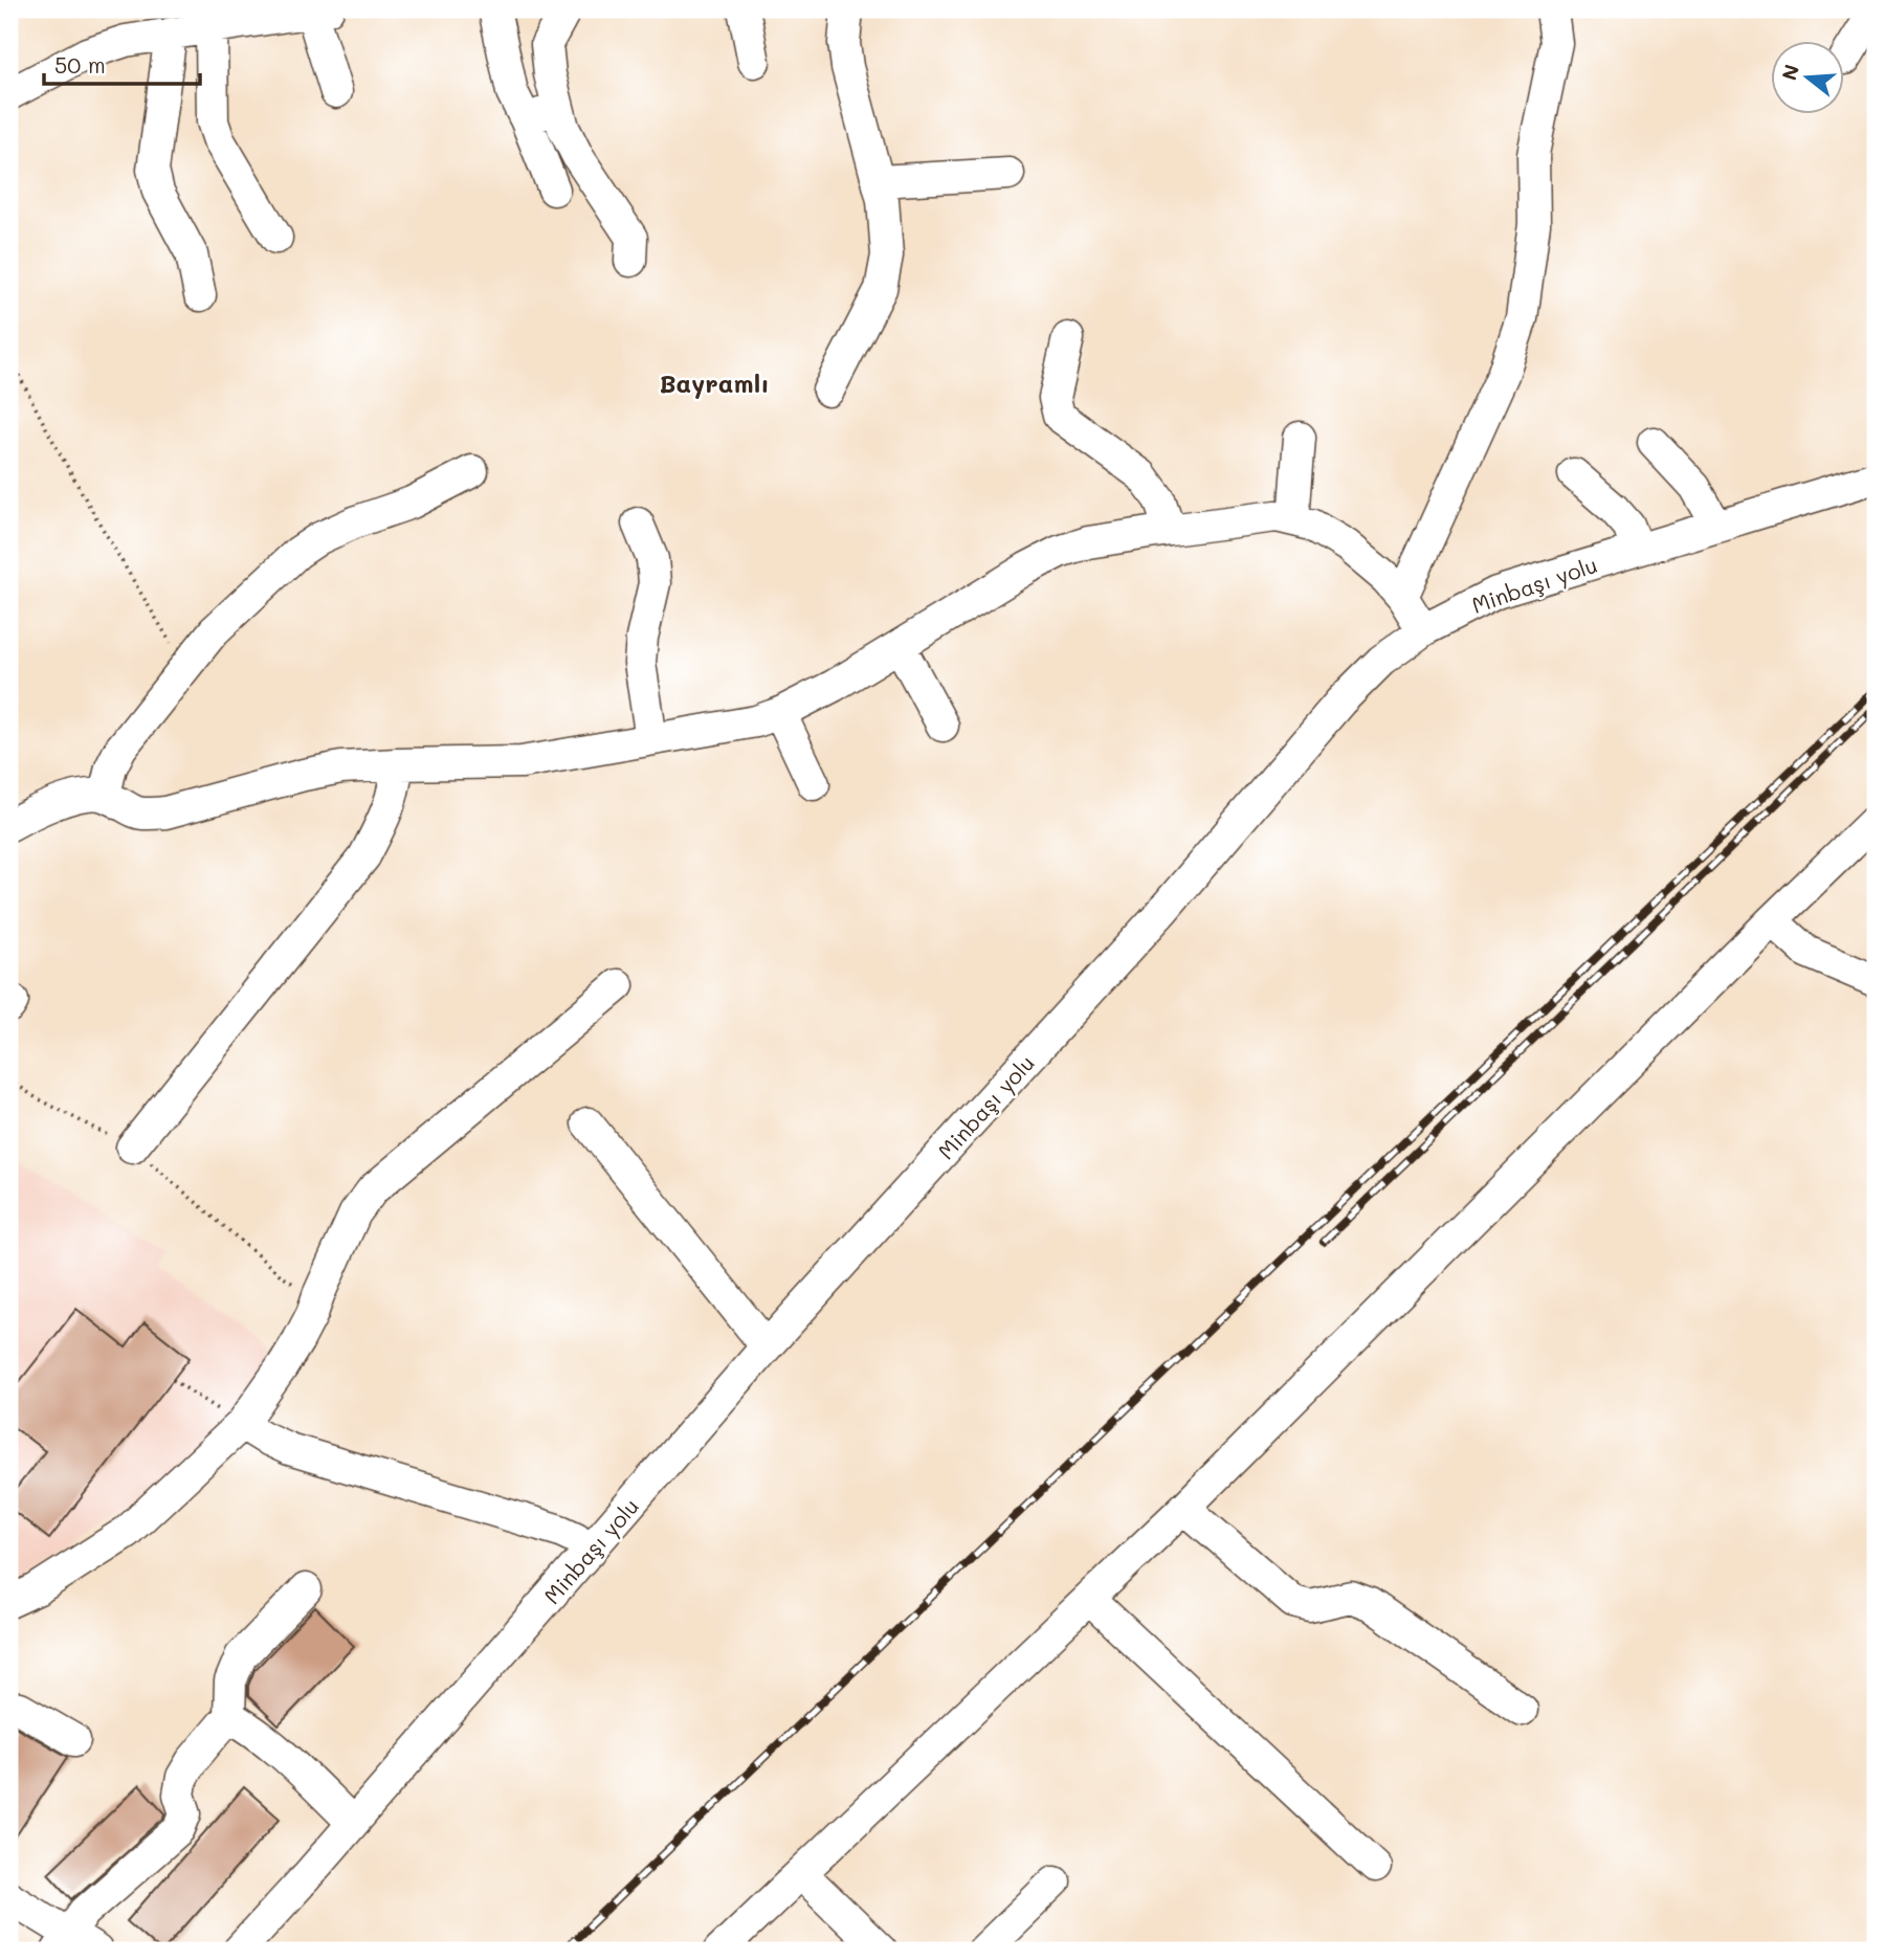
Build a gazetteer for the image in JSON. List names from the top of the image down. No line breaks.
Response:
{"streets":{"street":["Minbaşı yolu"]},"districts":["Bayramlı"],"scale_bar":"50 m","north":"left"}
